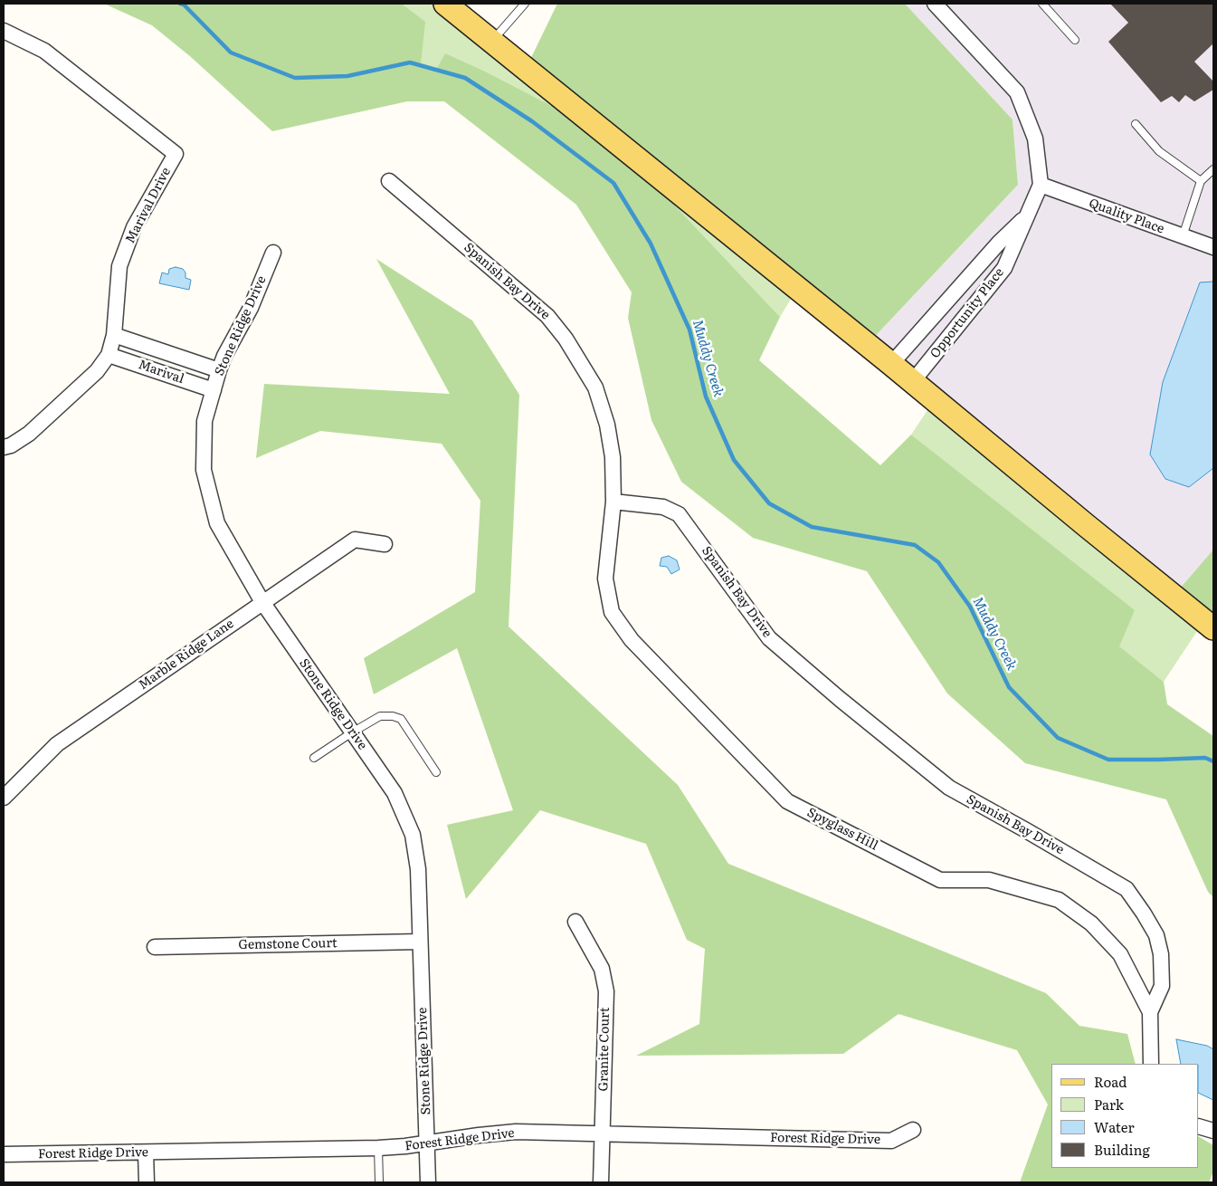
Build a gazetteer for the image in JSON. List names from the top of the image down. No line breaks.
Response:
{"streets":{"street":["Marival Drive","Quality Place","Spanish Bay Drive","Opportunity Place","Stone Ridge Drive","Marival","Marble Ridge Lane","Spyglass Hill","Gemstone Court","Granite Court","Forest Ridge Drive"]},"crossings":[["Marival Drive","Marival"],["Quality Place","Opportunity Place"],["Spanish Bay Drive","Spyglass Hill"],["Stone Ridge Drive","Marival"],["Stone Ridge Drive","Marble Ridge Lane"],["Stone Ridge Drive","Gemstone Court"],["Stone Ridge Drive","Forest Ridge Drive"],["Granite Court","Forest Ridge Drive"]],"water":["Muddy Creek"],"legend":["Road","Park","Water","Building"]}
